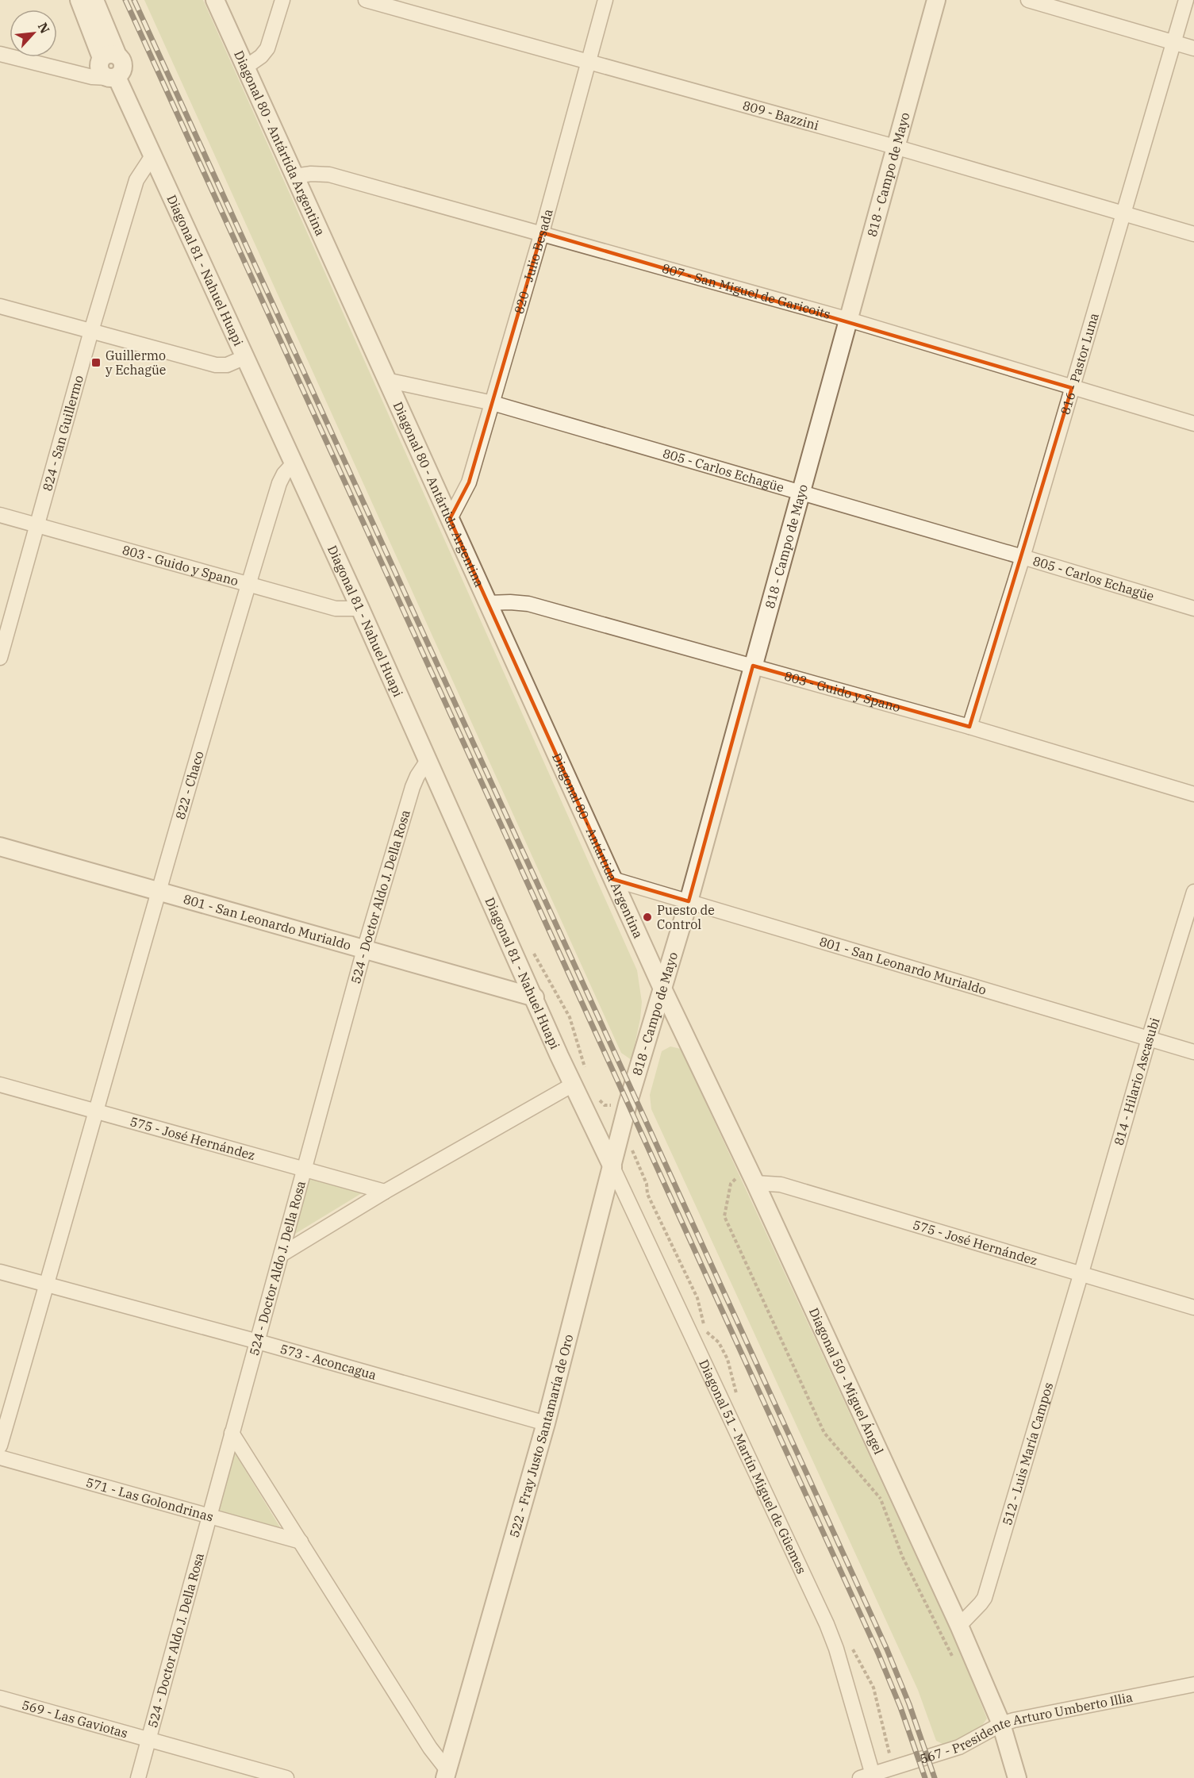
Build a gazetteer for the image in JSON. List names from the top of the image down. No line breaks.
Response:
{"streets":{"street":["809 - Bazzini","Diagonal 80 - Antártida Argentina","818 - Campo de Mayo","820 - Julio Besada","Diagonal 81 - Nahuel Huapi","807 - San Miguel de Garicoits","816 - Pastor Luna","824 - San Guillermo","805 - Carlos Echagüe","803 - Guido y Spano","822 - Chaco","524 - Doctor Aldo J. Della Rosa","801 - San Leonardo Murialdo","814 - Hilario Ascasubi","575 - José Hernández","573 - Aconcagua","Diagonal 50 - Miguel Ángel","522 - Fray Justo Santamaría de Oro","512 - Luis María Campos","Diagonal 51 - Martín Miguel de Güemes","571 - Las Golondrinas","569 - Las Gaviotas","567 - Presidente Arturo Umberto Illia"]},"crossings":[["809 - Bazzini","818 - Campo de Mayo"],["809 - Bazzini","820 - Julio Besada"],["809 - Bazzini","816 - Pastor Luna"],["Diagonal 80 - Antártida Argentina","818 - Campo de Mayo"],["Diagonal 80 - Antártida Argentina","820 - Julio Besada"],["Diagonal 80 - Antártida Argentina","807 - San Miguel de Garicoits"],["Diagonal 80 - Antártida Argentina","805 - Carlos Echagüe"],["Diagonal 80 - Antártida Argentina","803 - Guido y Spano"],["Diagonal 80 - Antártida Argentina","801 - San Leonardo Murialdo"],["Diagonal 80 - Antártida Argentina","Diagonal 50 - Miguel Ángel"],["818 - Campo de Mayo","807 - San Miguel de Garicoits"],["818 - Campo de Mayo","805 - Carlos Echagüe"],["818 - Campo de Mayo","803 - Guido y Spano"],["818 - Campo de Mayo","801 - San Leonardo Murialdo"],["818 - Campo de Mayo","Diagonal 50 - Miguel Ángel"],["818 - Campo de Mayo","522 - Fray Justo Santamaría de Oro"],["820 - Julio Besada","807 - San Miguel de Garicoits"],["820 - Julio Besada","805 - Carlos Echagüe"],["Diagonal 81 - Nahuel Huapi","824 - San Guillermo"],["Diagonal 81 - Nahuel Huapi","803 - Guido y Spano"],["Diagonal 81 - Nahuel Huapi","822 - Chaco"],["Diagonal 81 - Nahuel Huapi","524 - Doctor Aldo J. Della Rosa"],["Diagonal 81 - Nahuel Huapi","801 - San Leonardo Murialdo"],["Diagonal 81 - Nahuel Huapi","522 - Fray Justo Santamaría de Oro"],["Diagonal 81 - Nahuel Huapi","Diagonal 51 - Martín Miguel de Güemes"],["807 - San Miguel de Garicoits","816 - Pastor Luna"],["816 - Pastor Luna","805 - Carlos Echagüe"],["816 - Pastor Luna","803 - Guido y Spano"],["824 - San Guillermo","803 - Guido y Spano"],["803 - Guido y Spano","822 - Chaco"],["822 - Chaco","801 - San Leonardo Murialdo"],["822 - Chaco","575 - José Hernández"],["822 - Chaco","573 - Aconcagua"],["524 - Doctor Aldo J. Della Rosa","801 - San Leonardo Murialdo"],["524 - Doctor Aldo J. Della Rosa","575 - José Hernández"],["524 - Doctor Aldo J. Della Rosa","573 - Aconcagua"],["524 - Doctor Aldo J. Della Rosa","571 - Las Golondrinas"],["524 - Doctor Aldo J. Della Rosa","569 - Las Gaviotas"],["801 - San Leonardo Murialdo","814 - Hilario Ascasubi"],["814 - Hilario Ascasubi","575 - José Hernández"],["814 - Hilario Ascasubi","512 - Luis María Campos"],["575 - José Hernández","Diagonal 50 - Miguel Ángel"],["575 - José Hernández","512 - Luis María Campos"],["573 - Aconcagua","522 - Fray Justo Santamaría de Oro"],["Diagonal 50 - Miguel Ángel","512 - Luis María Campos"],["Diagonal 50 - Miguel Ángel","567 - Presidente Arturo Umberto Illia"],["522 - Fray Justo Santamaría de Oro","Diagonal 51 - Martín Miguel de Güemes"],["Diagonal 51 - Martín Miguel de Güemes","567 - Presidente Arturo Umberto Illia"]],"places":{"transit":["Guillermo y Echagüe"],"other":["Puesto de Control"]},"north":"top right"}
